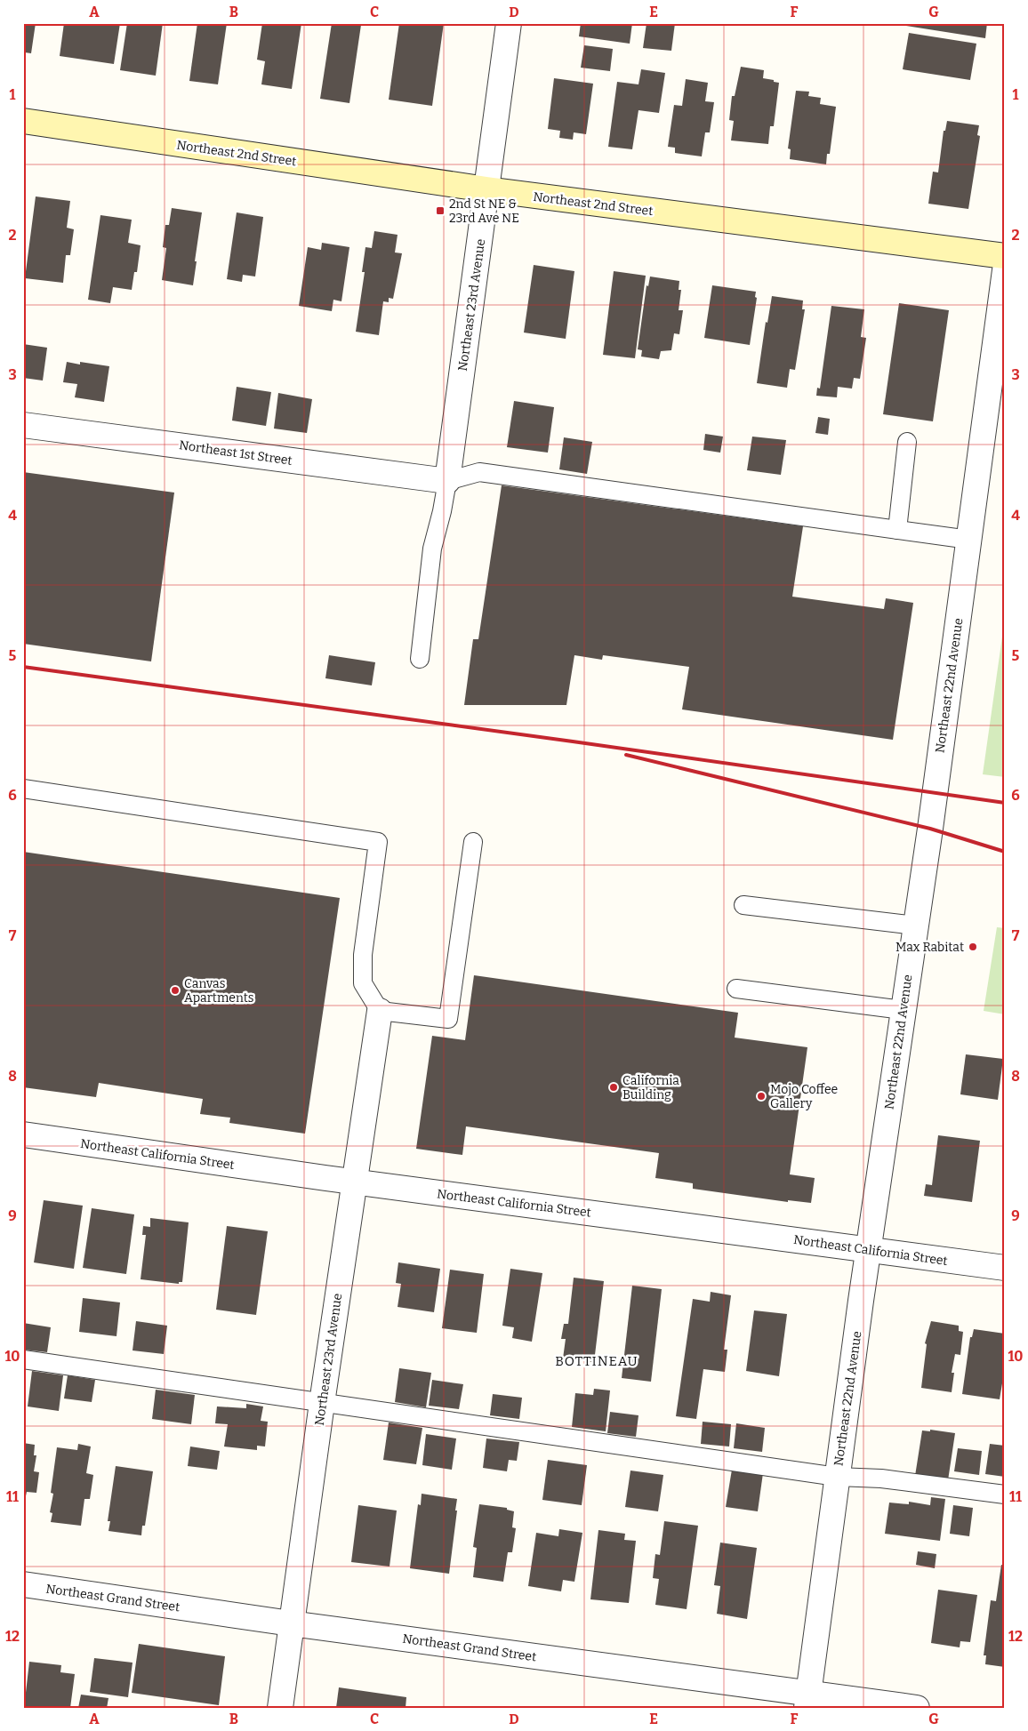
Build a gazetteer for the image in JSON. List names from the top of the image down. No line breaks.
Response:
{"streets":{"street":["Northeast 2nd Street","Northeast 23rd Avenue","Northeast 1st Street","Northeast 22nd Avenue","Northeast California Street","Northeast Grand Street"]},"crossings":[["Northeast 2nd Street","Northeast 23rd Avenue"],["Northeast 23rd Avenue","Northeast 1st Street"],["Northeast 23rd Avenue","Northeast California Street"],["Northeast 23rd Avenue","Northeast Grand Street"],["Northeast 22nd Avenue","Northeast California Street"],["Northeast 22nd Avenue","Northeast Grand Street"]],"districts":["BOTTINEAU"],"places":{"transit":["2nd St NE & 23rd Ave NE"],"other":["Max Rabitat","Canvas Apartments","California Building","Mojo Coffee Gallery"]},"grid":{"columns":["A","B","C","D","E","F","G"],"rows":["1","2","3","4","5","6","7","8","9","10","11","12"]}}
